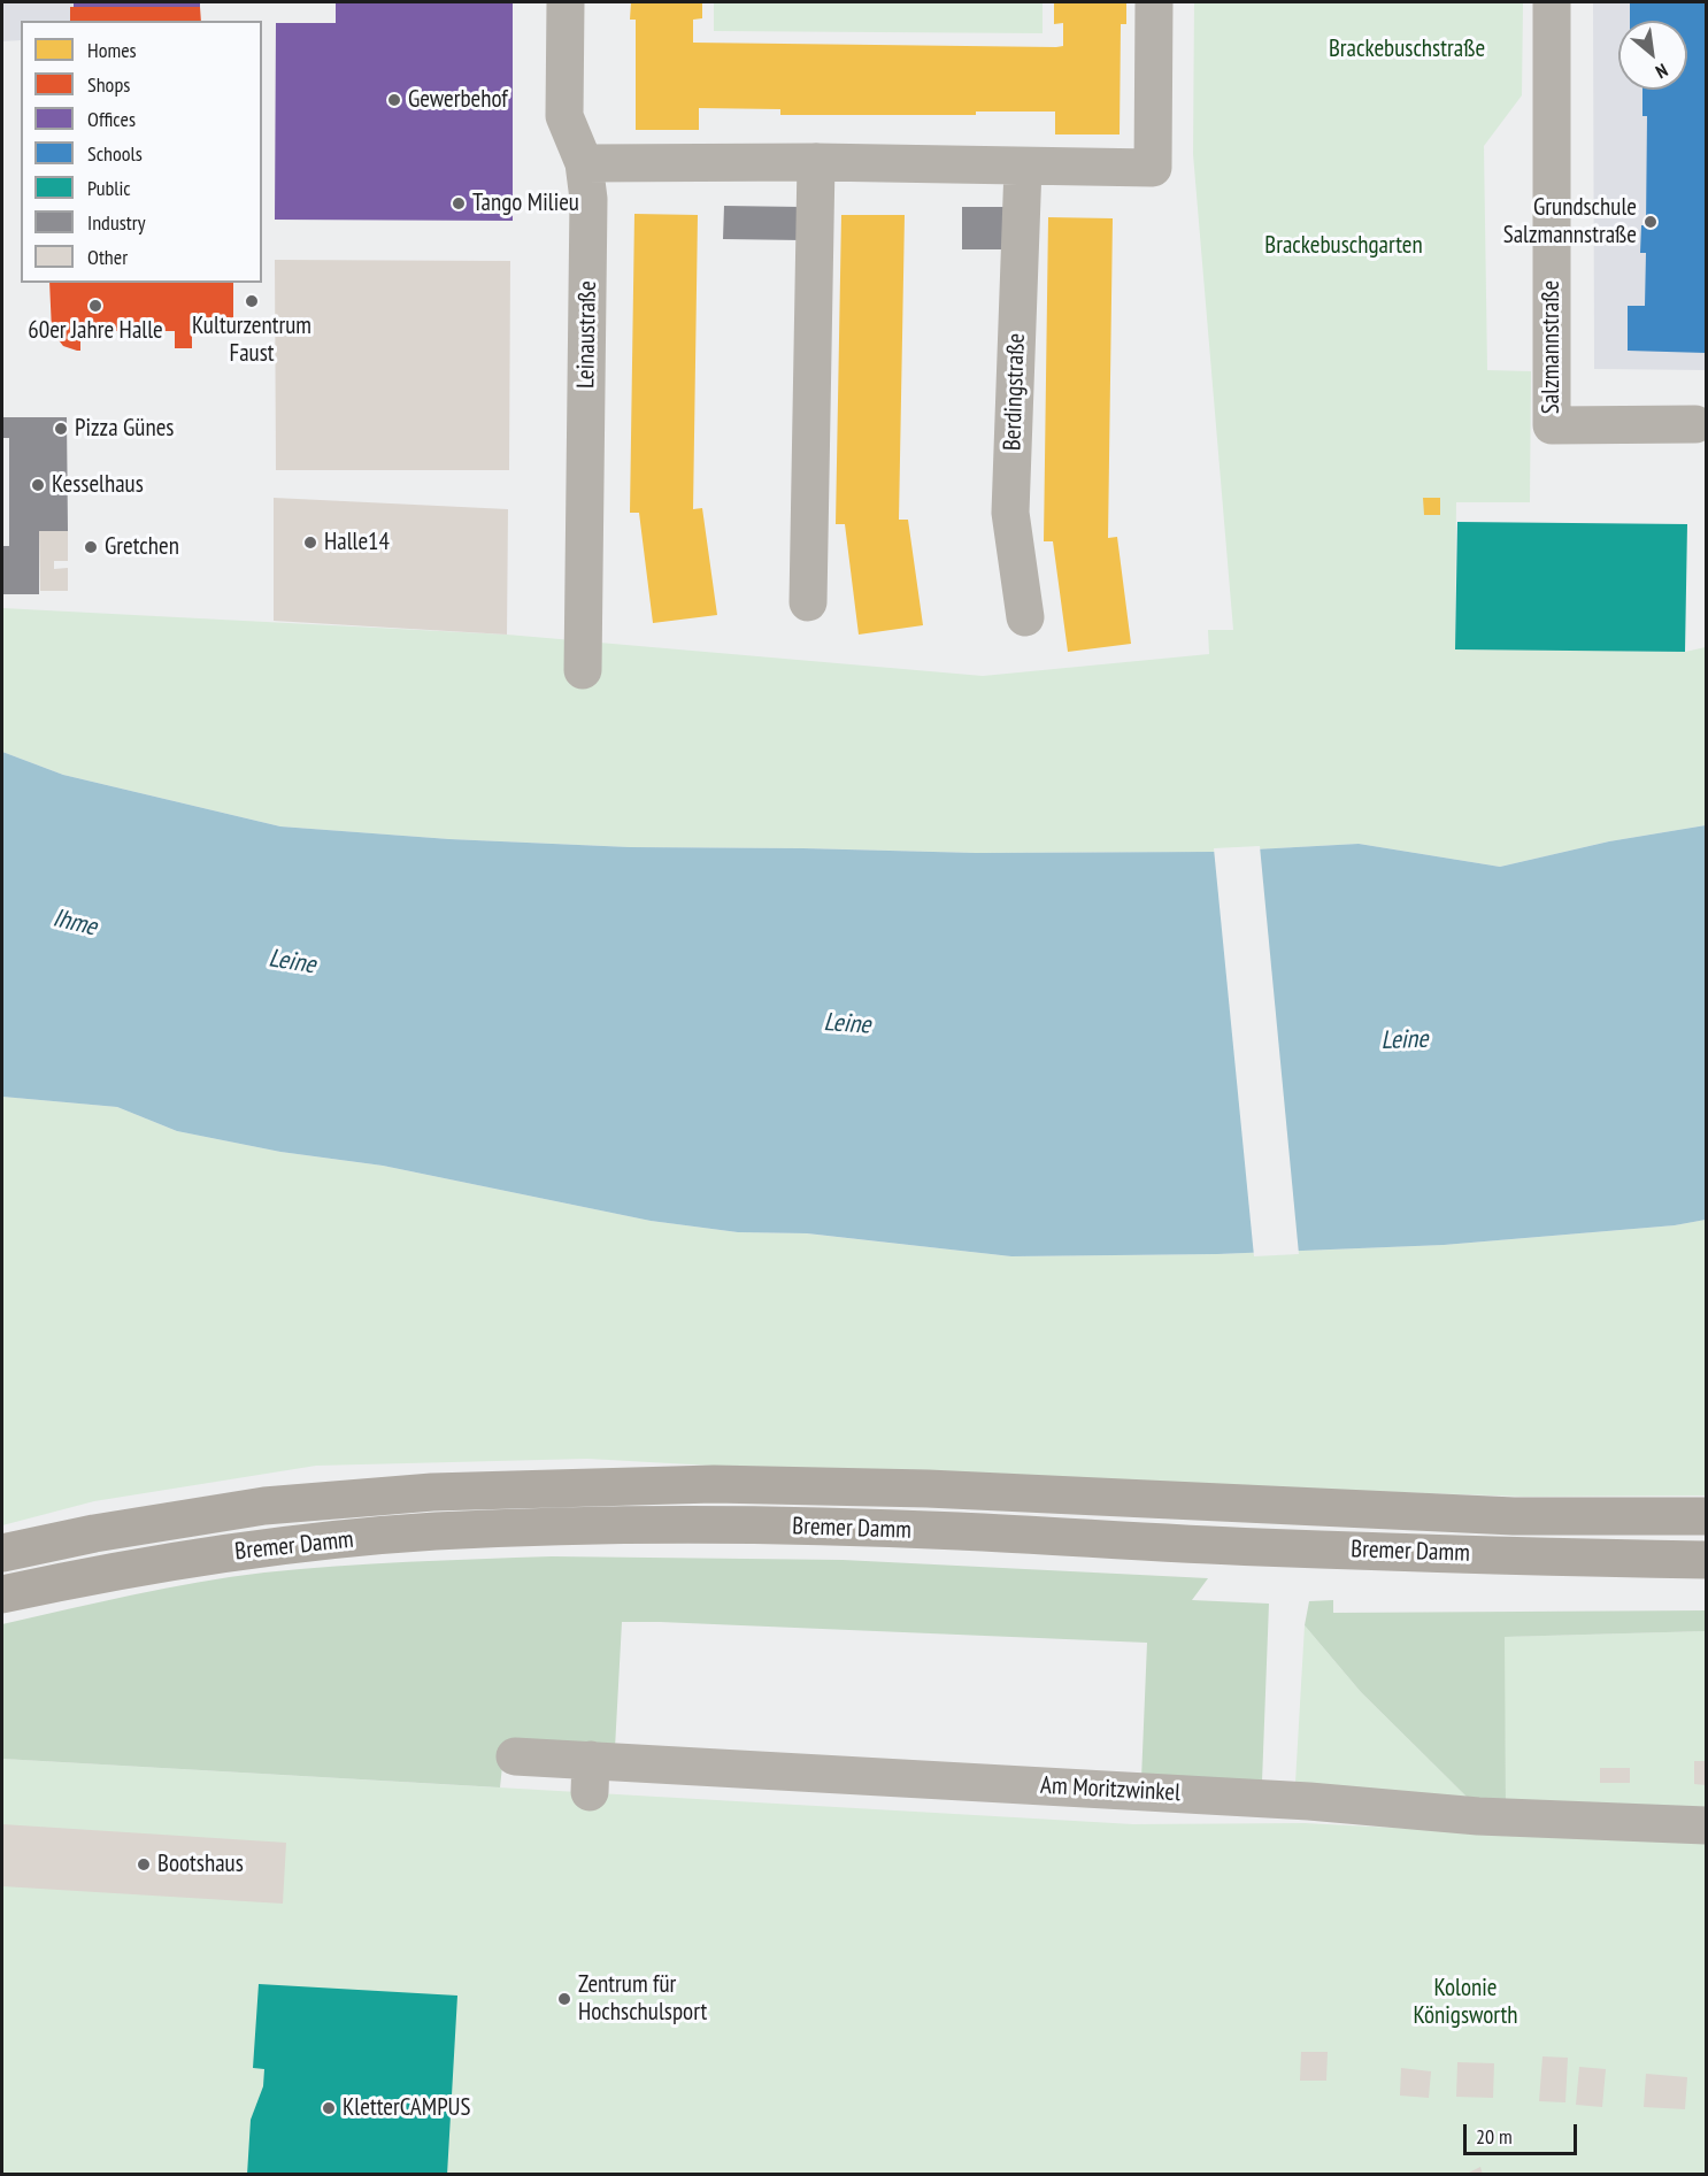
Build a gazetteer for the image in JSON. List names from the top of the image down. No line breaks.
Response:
{"streets":{"main road":["Bremer Damm"],"street":["Leinaustraße","Salzmannstraße","Berdingstraße","Am Moritzwinkel"]},"water":["Ihme","Leine"],"parks":["Brackebuschstraße","Brackebuschgarten","Kolonie Königsworth"],"places":["Gewerbehof","Tango Milieu","Grundschule Salzmannstraße","Kulturzentrum Faust","60er Jahre Halle","Pizza Günes","Kesselhaus","Halle14","Gretchen","Bootshaus","Zentrum für Hochschulsport","KletterCAMPUS"],"legend":["Homes","Shops","Offices","Schools","Public","Industry","Other"],"scale_bar":"20 m","north":"bottom right"}
